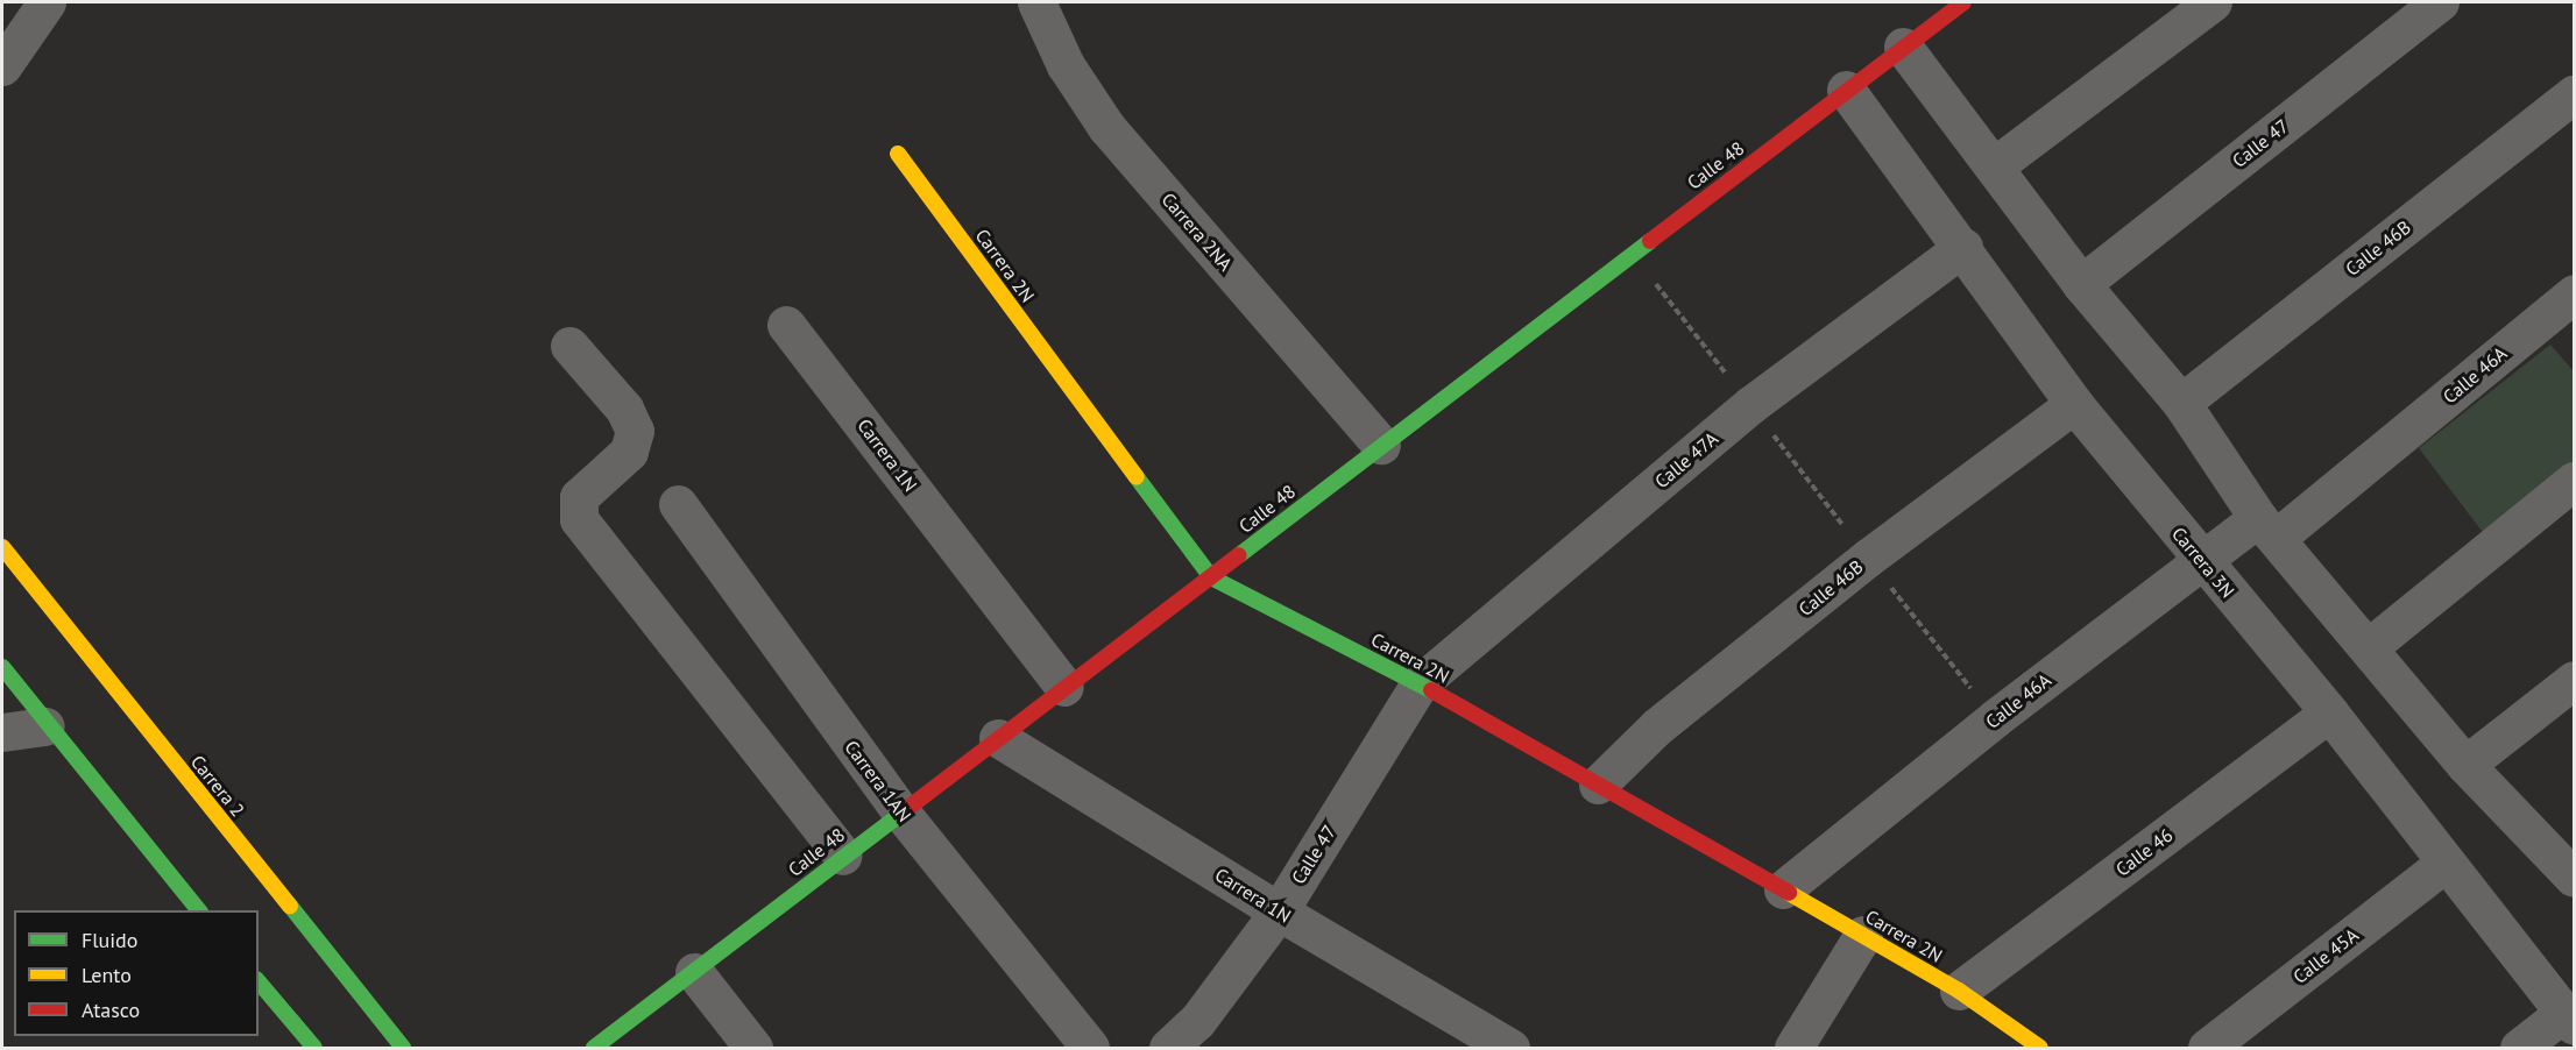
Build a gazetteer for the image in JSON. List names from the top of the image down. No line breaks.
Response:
{"streets":{"street":["Calle 47","Calle 48","Carrera 2NA","Calle 46B","Carrera 2N","Calle 46A","Carrera 1N","Calle 47A","Carrera 3N","Carrera 1AN","Carrera 2","Calle 46","Calle 45A"]},"crossings":[["Calle 47","Carrera 2N"],["Calle 47","Carrera 1N"],["Calle 47","Calle 47A"],["Calle 48","Carrera 2NA"],["Calle 48","Carrera 2N"],["Calle 48","Carrera 1N"],["Calle 48","Carrera 3N"],["Calle 48","Carrera 1AN"],["Calle 46B","Carrera 2N"],["Calle 46B","Carrera 3N"],["Carrera 2N","Calle 46A"],["Carrera 2N","Calle 47A"],["Carrera 2N","Calle 46"],["Calle 46A","Carrera 3N"],["Calle 47A","Carrera 3N"],["Carrera 3N","Calle 46"],["Carrera 3N","Calle 45A"]],"legend":["Fluido","Lento","Atasco"]}
